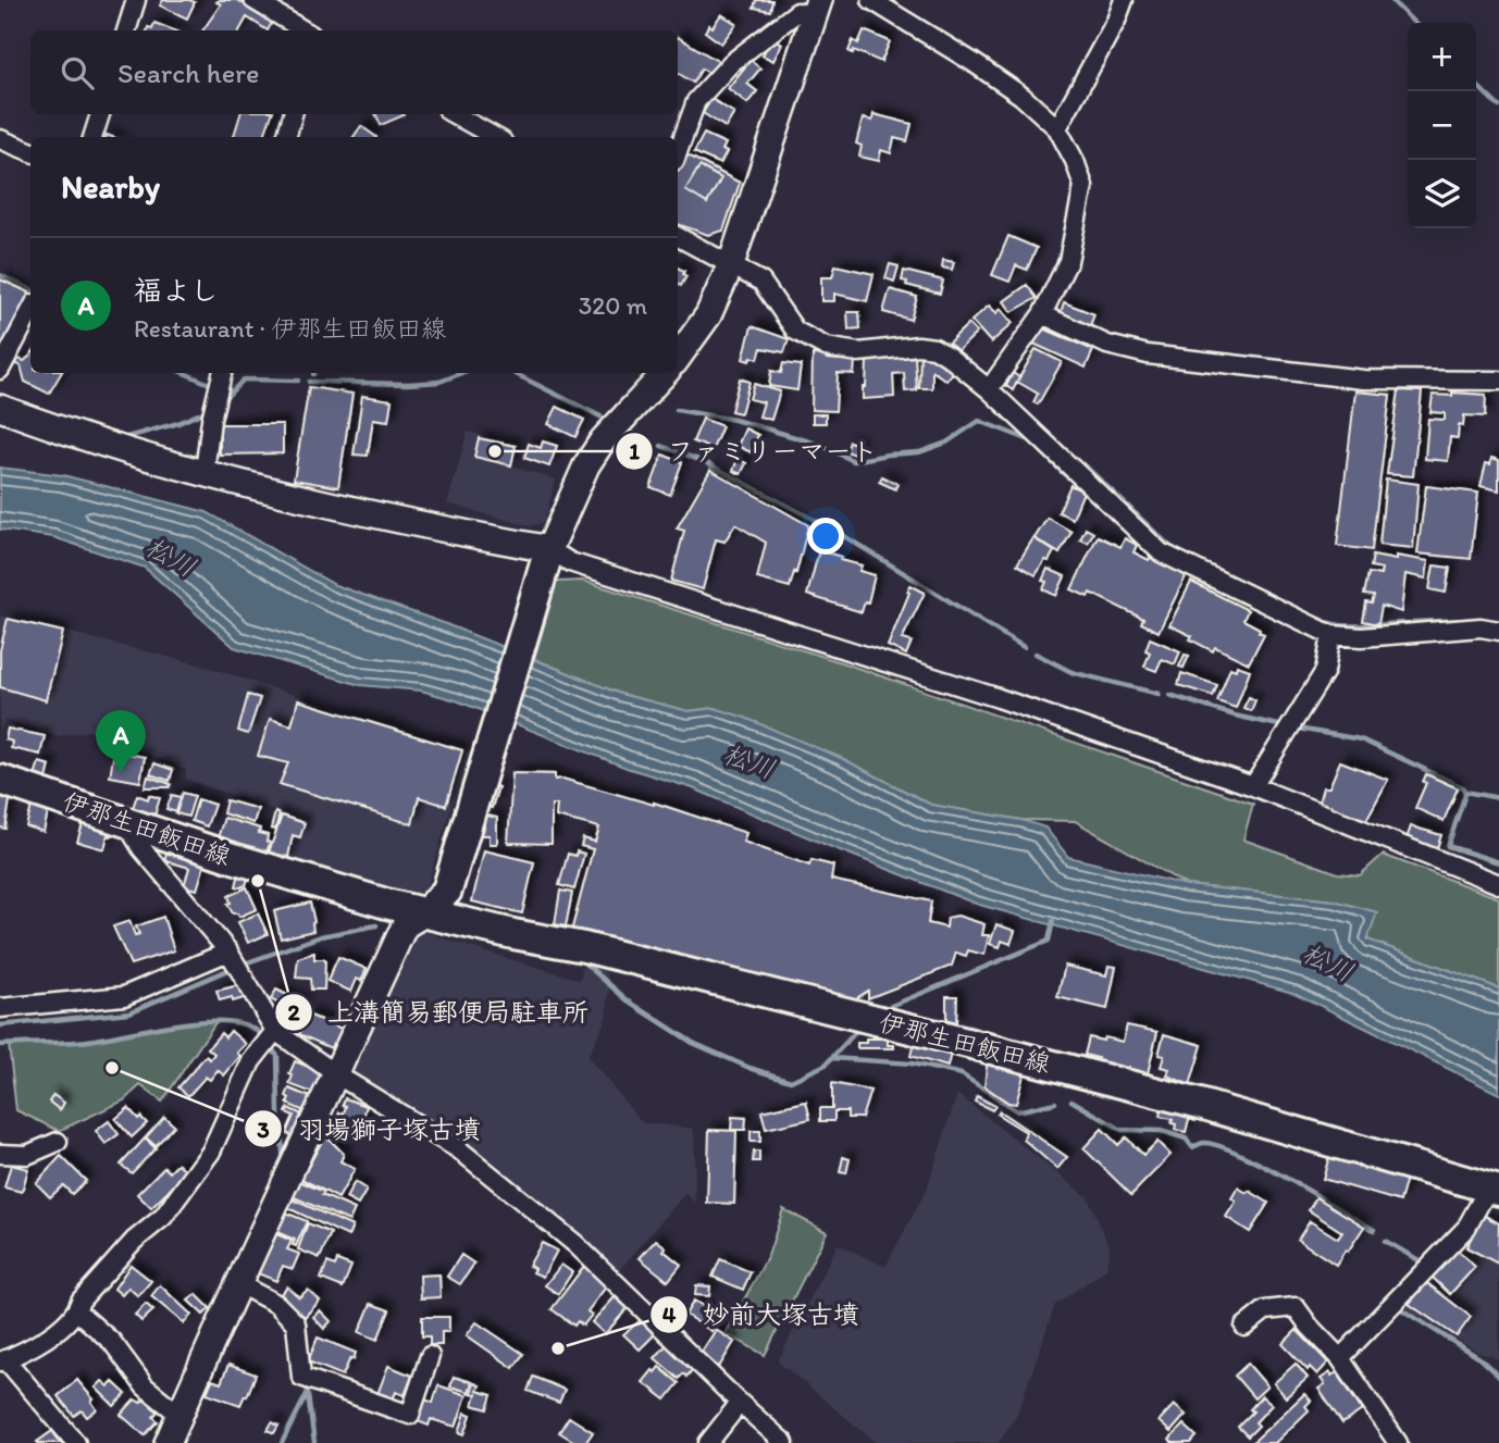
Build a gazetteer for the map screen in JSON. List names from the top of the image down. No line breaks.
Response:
{"streets":{"main road":["伊那生田飯田線"]},"water":["松川"],"places":["ファミリーマート","上溝簡易郵便局駐車所","羽場獅子塚古墳","妙前大塚古墳"],"page":{"map_buttons":["+","−"],"search":"Search here","heading":"Nearby","list":[{"mark":"A","name":"福よし","note":"Restaurant · 伊那生田飯田線","value":"320 m"}],"pins":"A"}}
